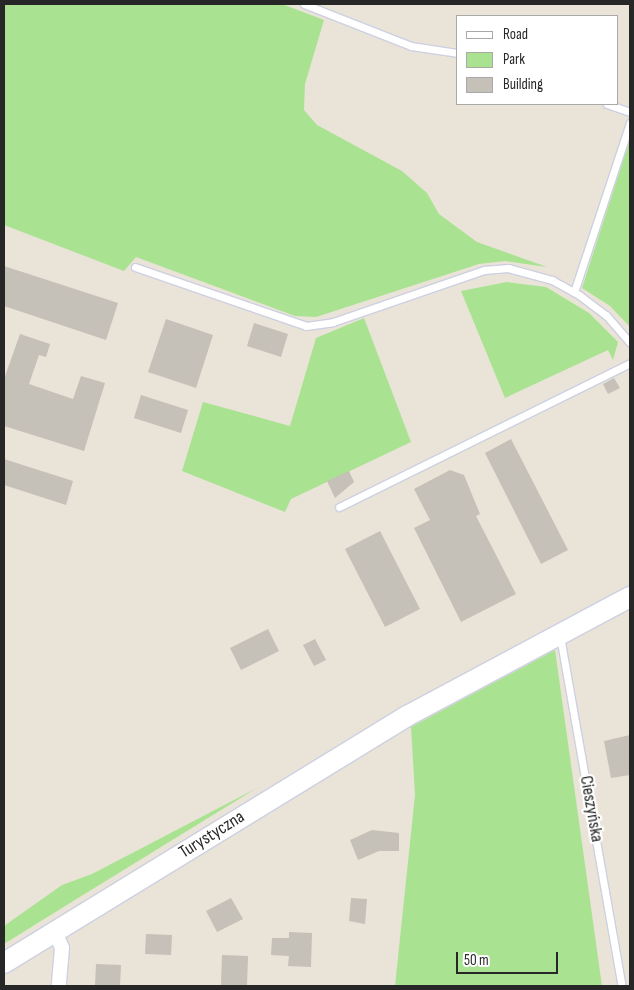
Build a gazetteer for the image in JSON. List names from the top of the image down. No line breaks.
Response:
{"streets":{"main road":["Turystyczna"],"lane":["Cieszyńska"]},"crossings":[["Cieszyńska","Turystyczna"]],"legend":["Road","Park","Building"],"scale_bar":"50 m"}
